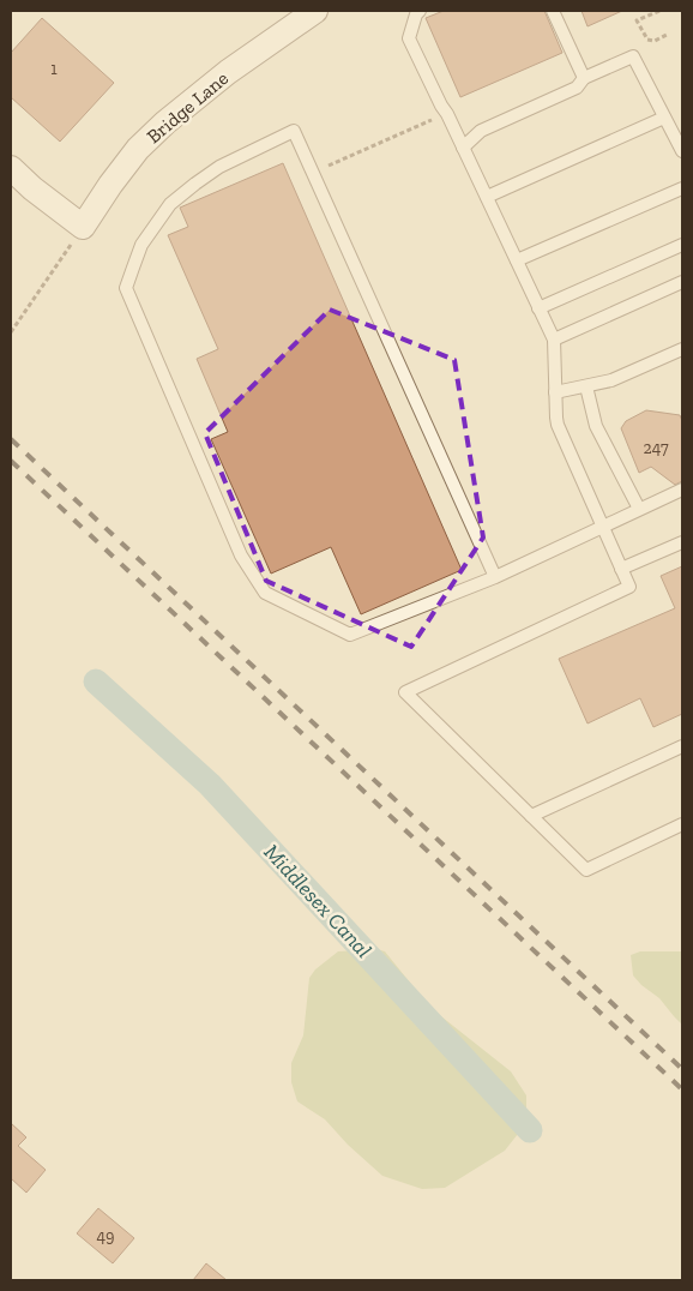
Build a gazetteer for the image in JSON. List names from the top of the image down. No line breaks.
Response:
{"streets":{"street":["Bridge Lane"]},"water":["Middlesex Canal"],"house_numbers":["1","247","49"]}
